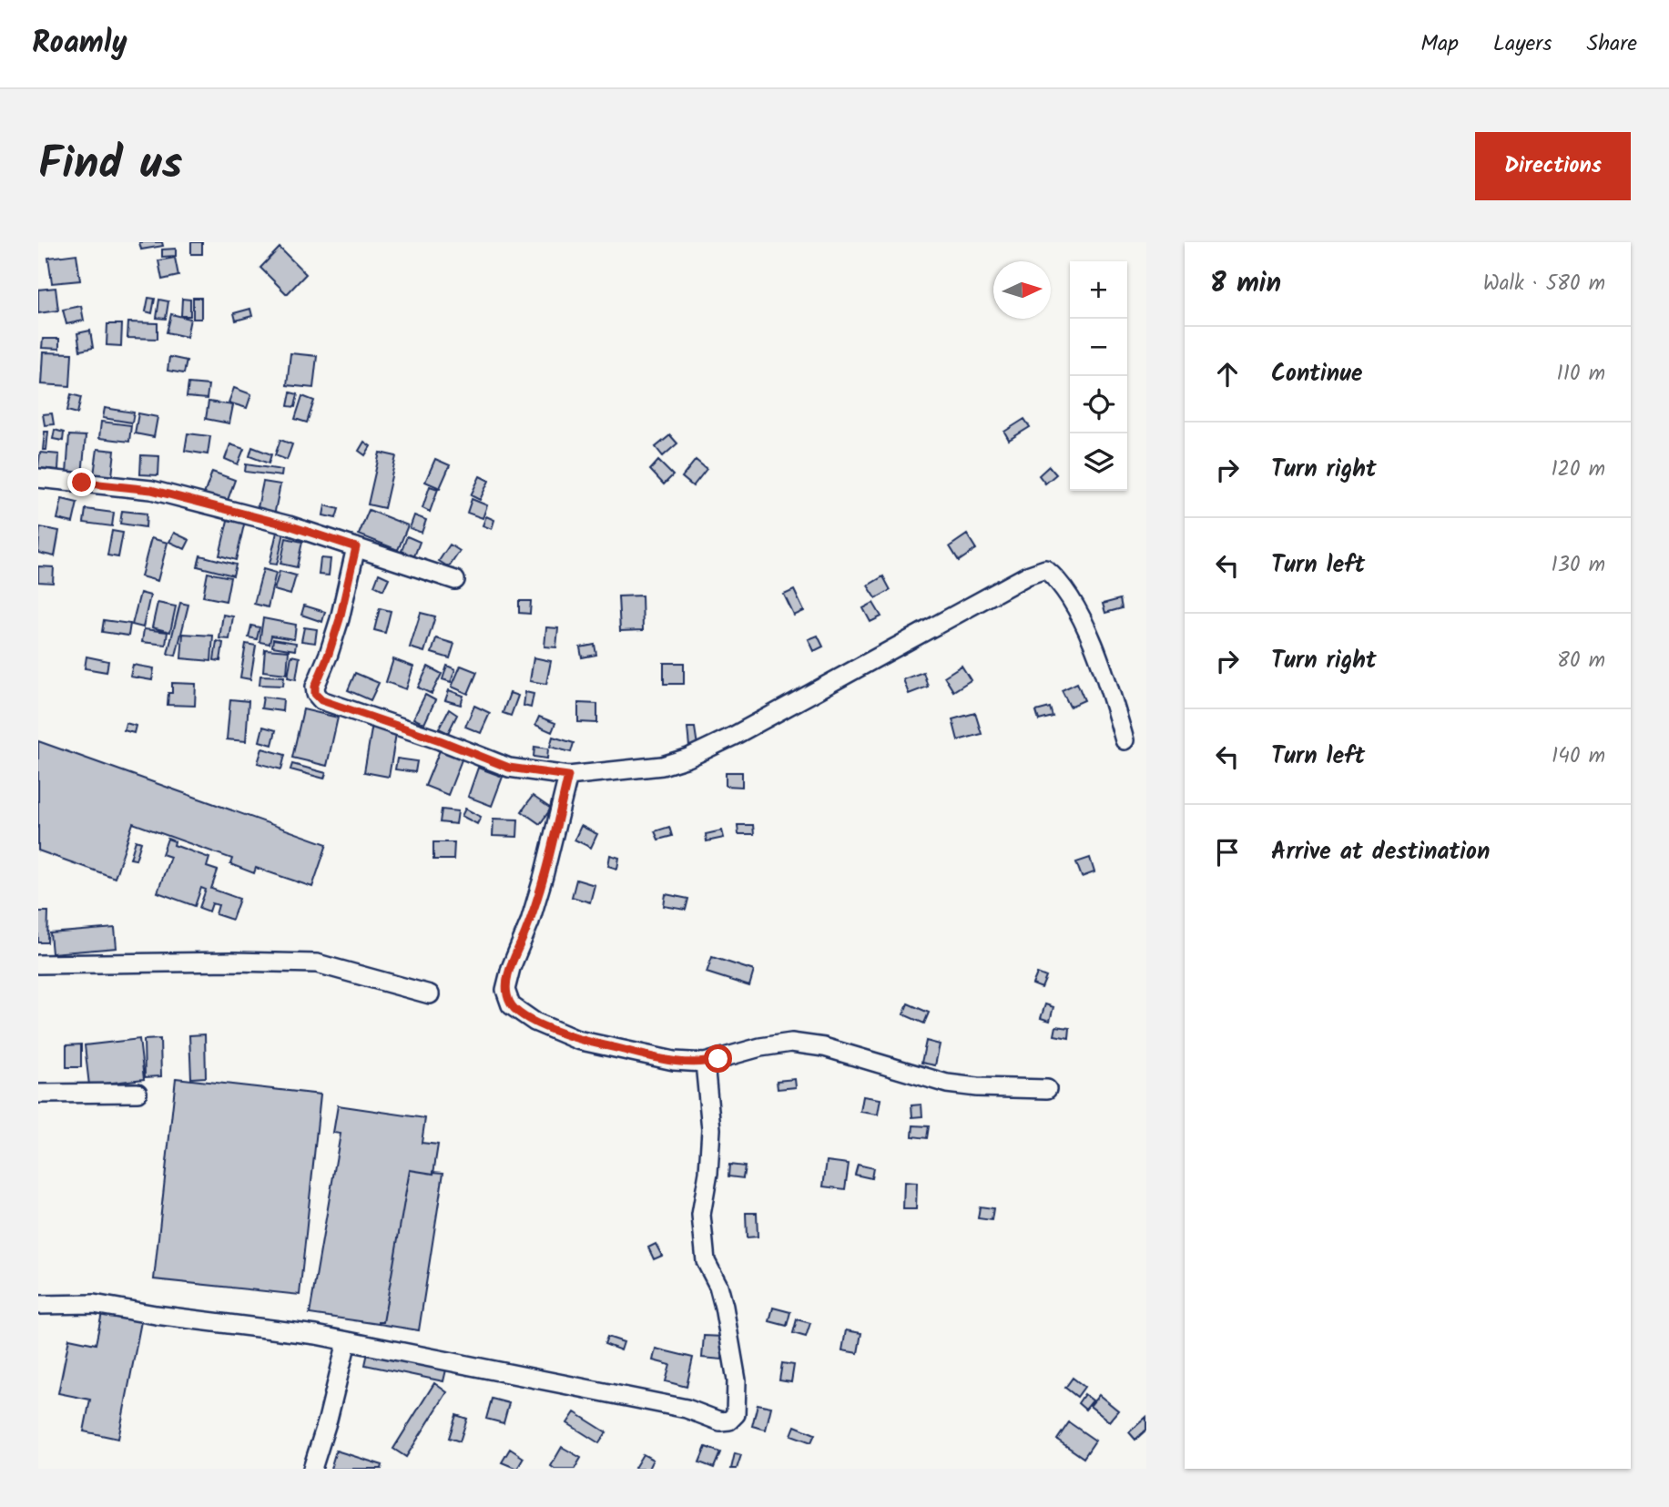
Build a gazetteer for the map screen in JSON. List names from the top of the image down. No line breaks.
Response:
{"north":"right","page":{"header":"Roamly","nav":["Map","Layers","Share"],"title":"Find us","buttons":"Directions","heading":["8 min","Walk · 580 m"],"map_buttons":["+","−"],"list":[["Continue","110 m"],["Turn right","120 m"],["Turn left","130 m"],["Turn right","80 m"],["Turn left","140 m"],"Arrive at destination"]}}
